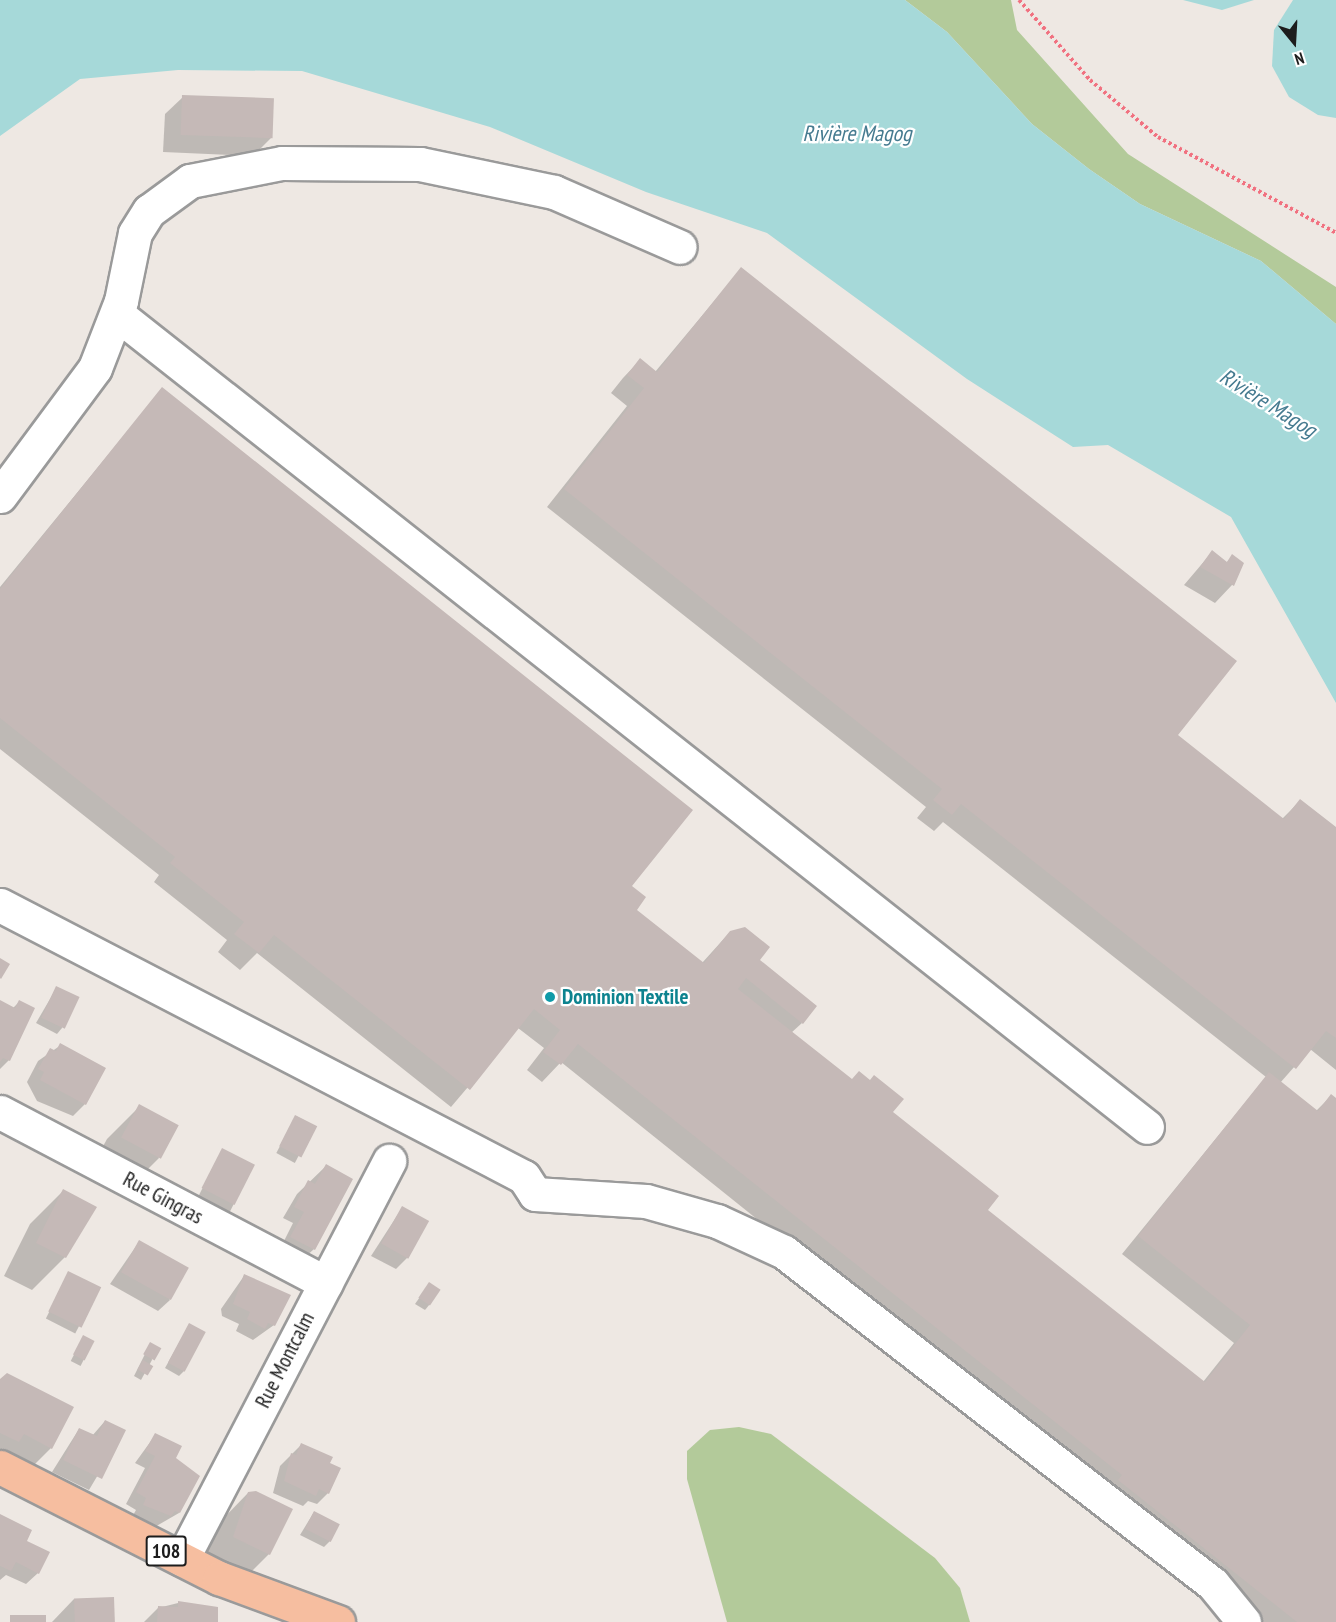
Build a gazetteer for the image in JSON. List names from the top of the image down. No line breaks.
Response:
{"streets":{"main road":["108"],"street":["Rue Gingras","Rue Montcalm"]},"crossings":[["Rue Gingras","Rue Montcalm"],["Rue Montcalm","108"]],"water":["Rivière Magog"],"places":["Dominion Textile"],"north":"bottom"}
